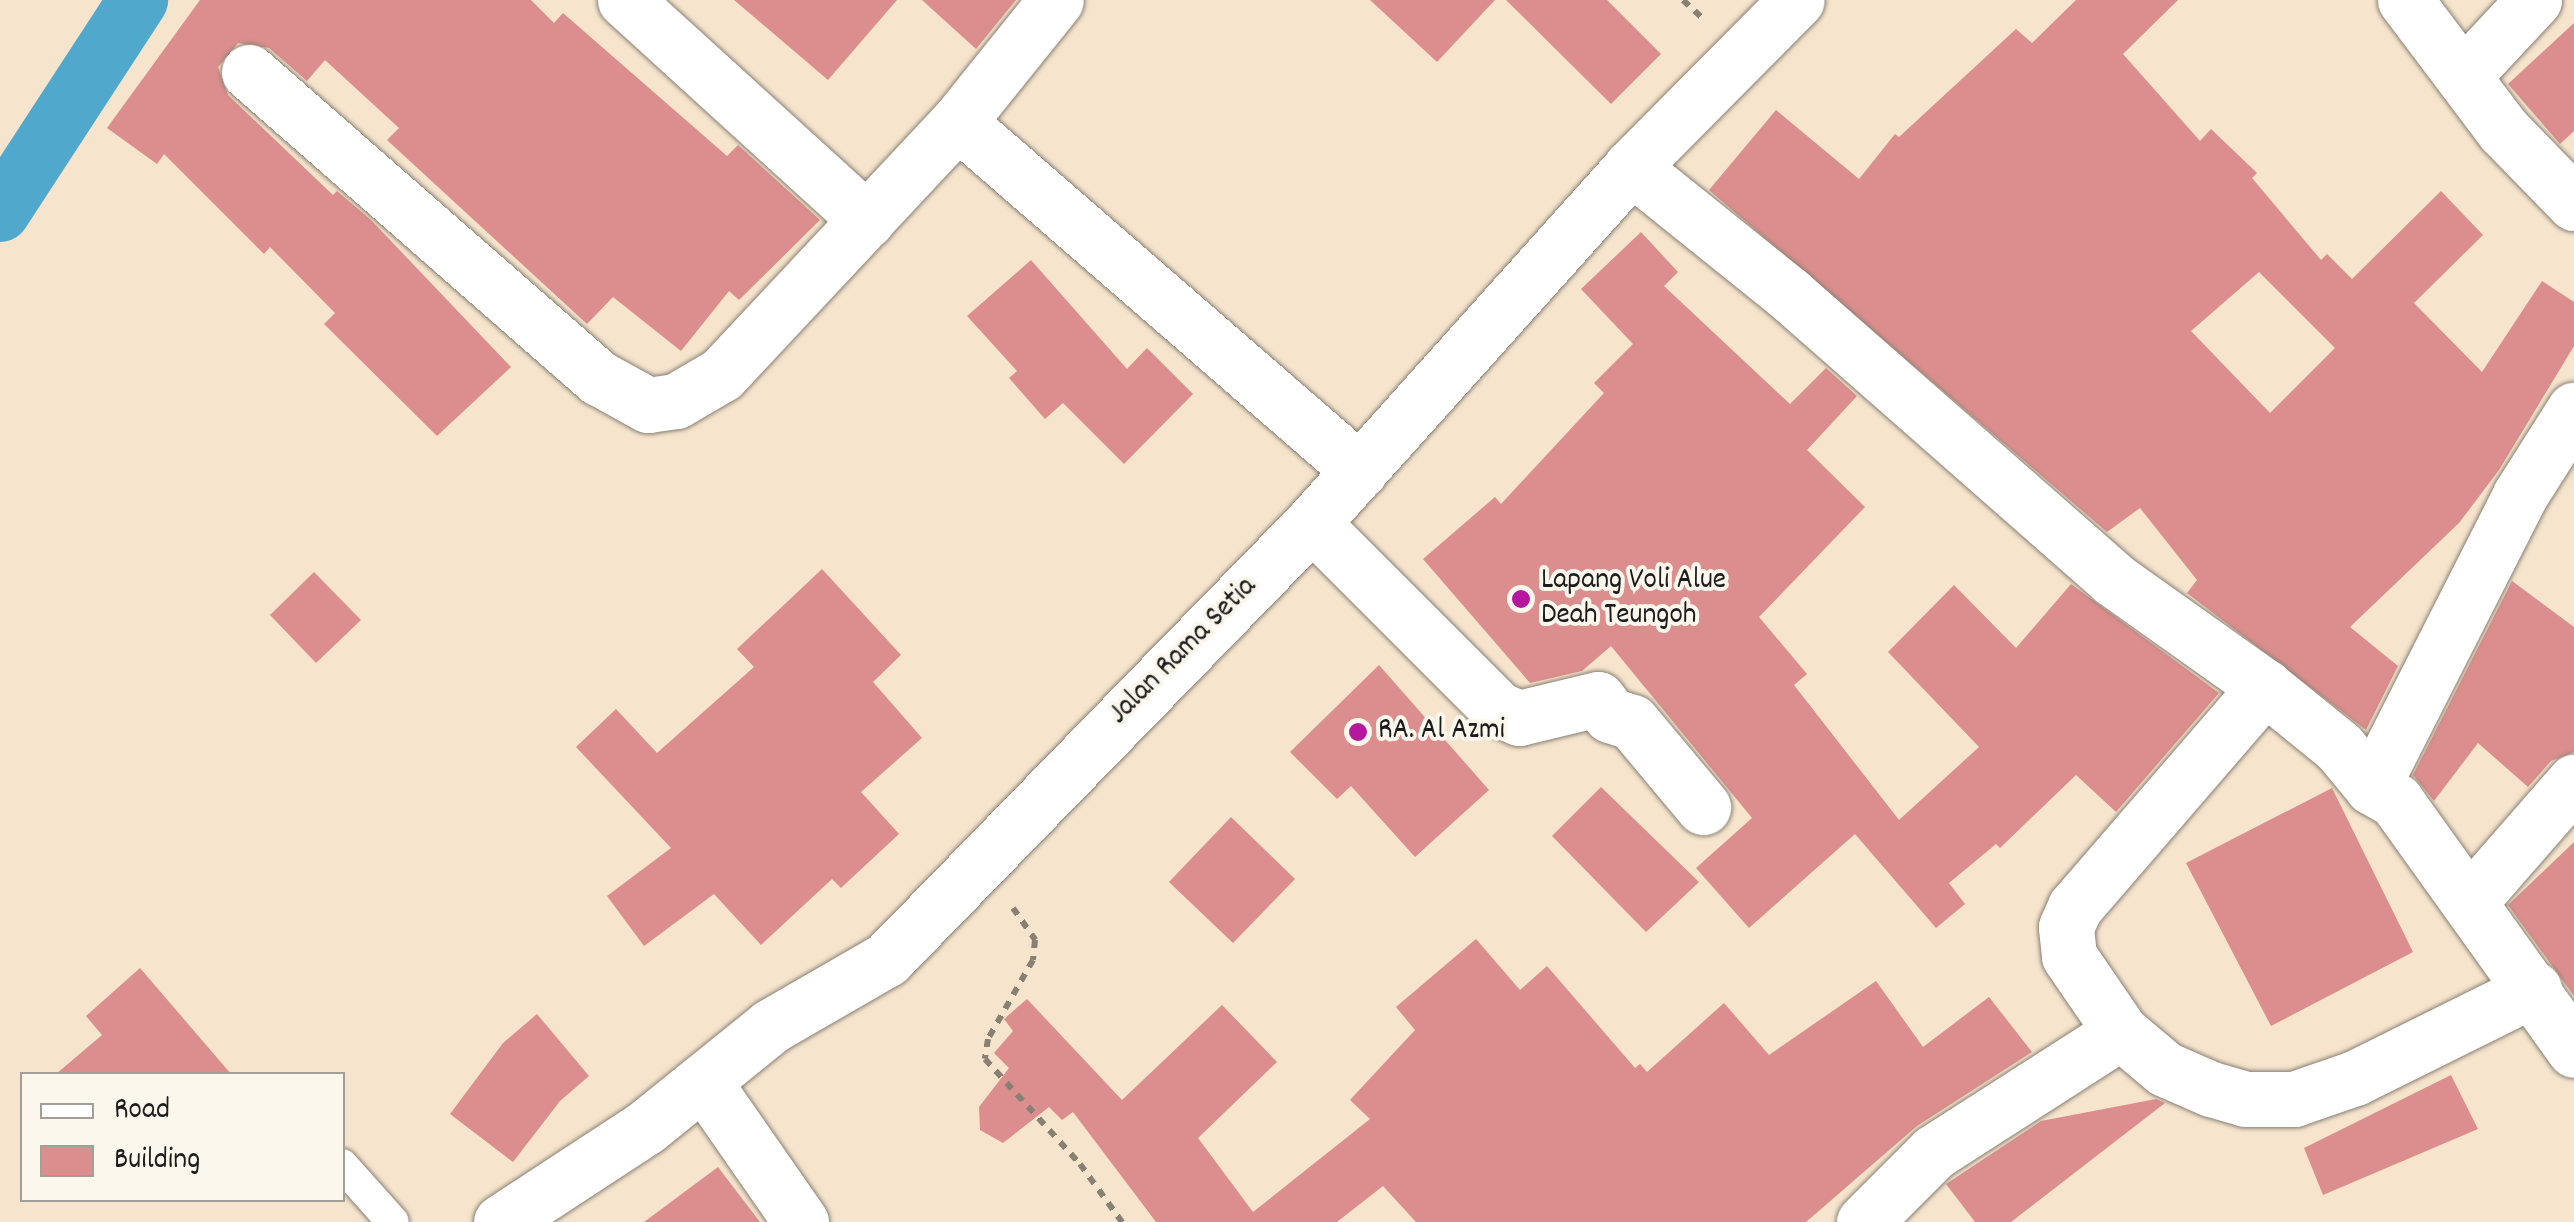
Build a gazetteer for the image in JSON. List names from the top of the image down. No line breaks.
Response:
{"streets":{"street":["Jalan Rama Setia"]},"places":["Lapang Voli Alue Deah Teungoh","RA. Al Azmi"],"legend":["Road","Building"]}
